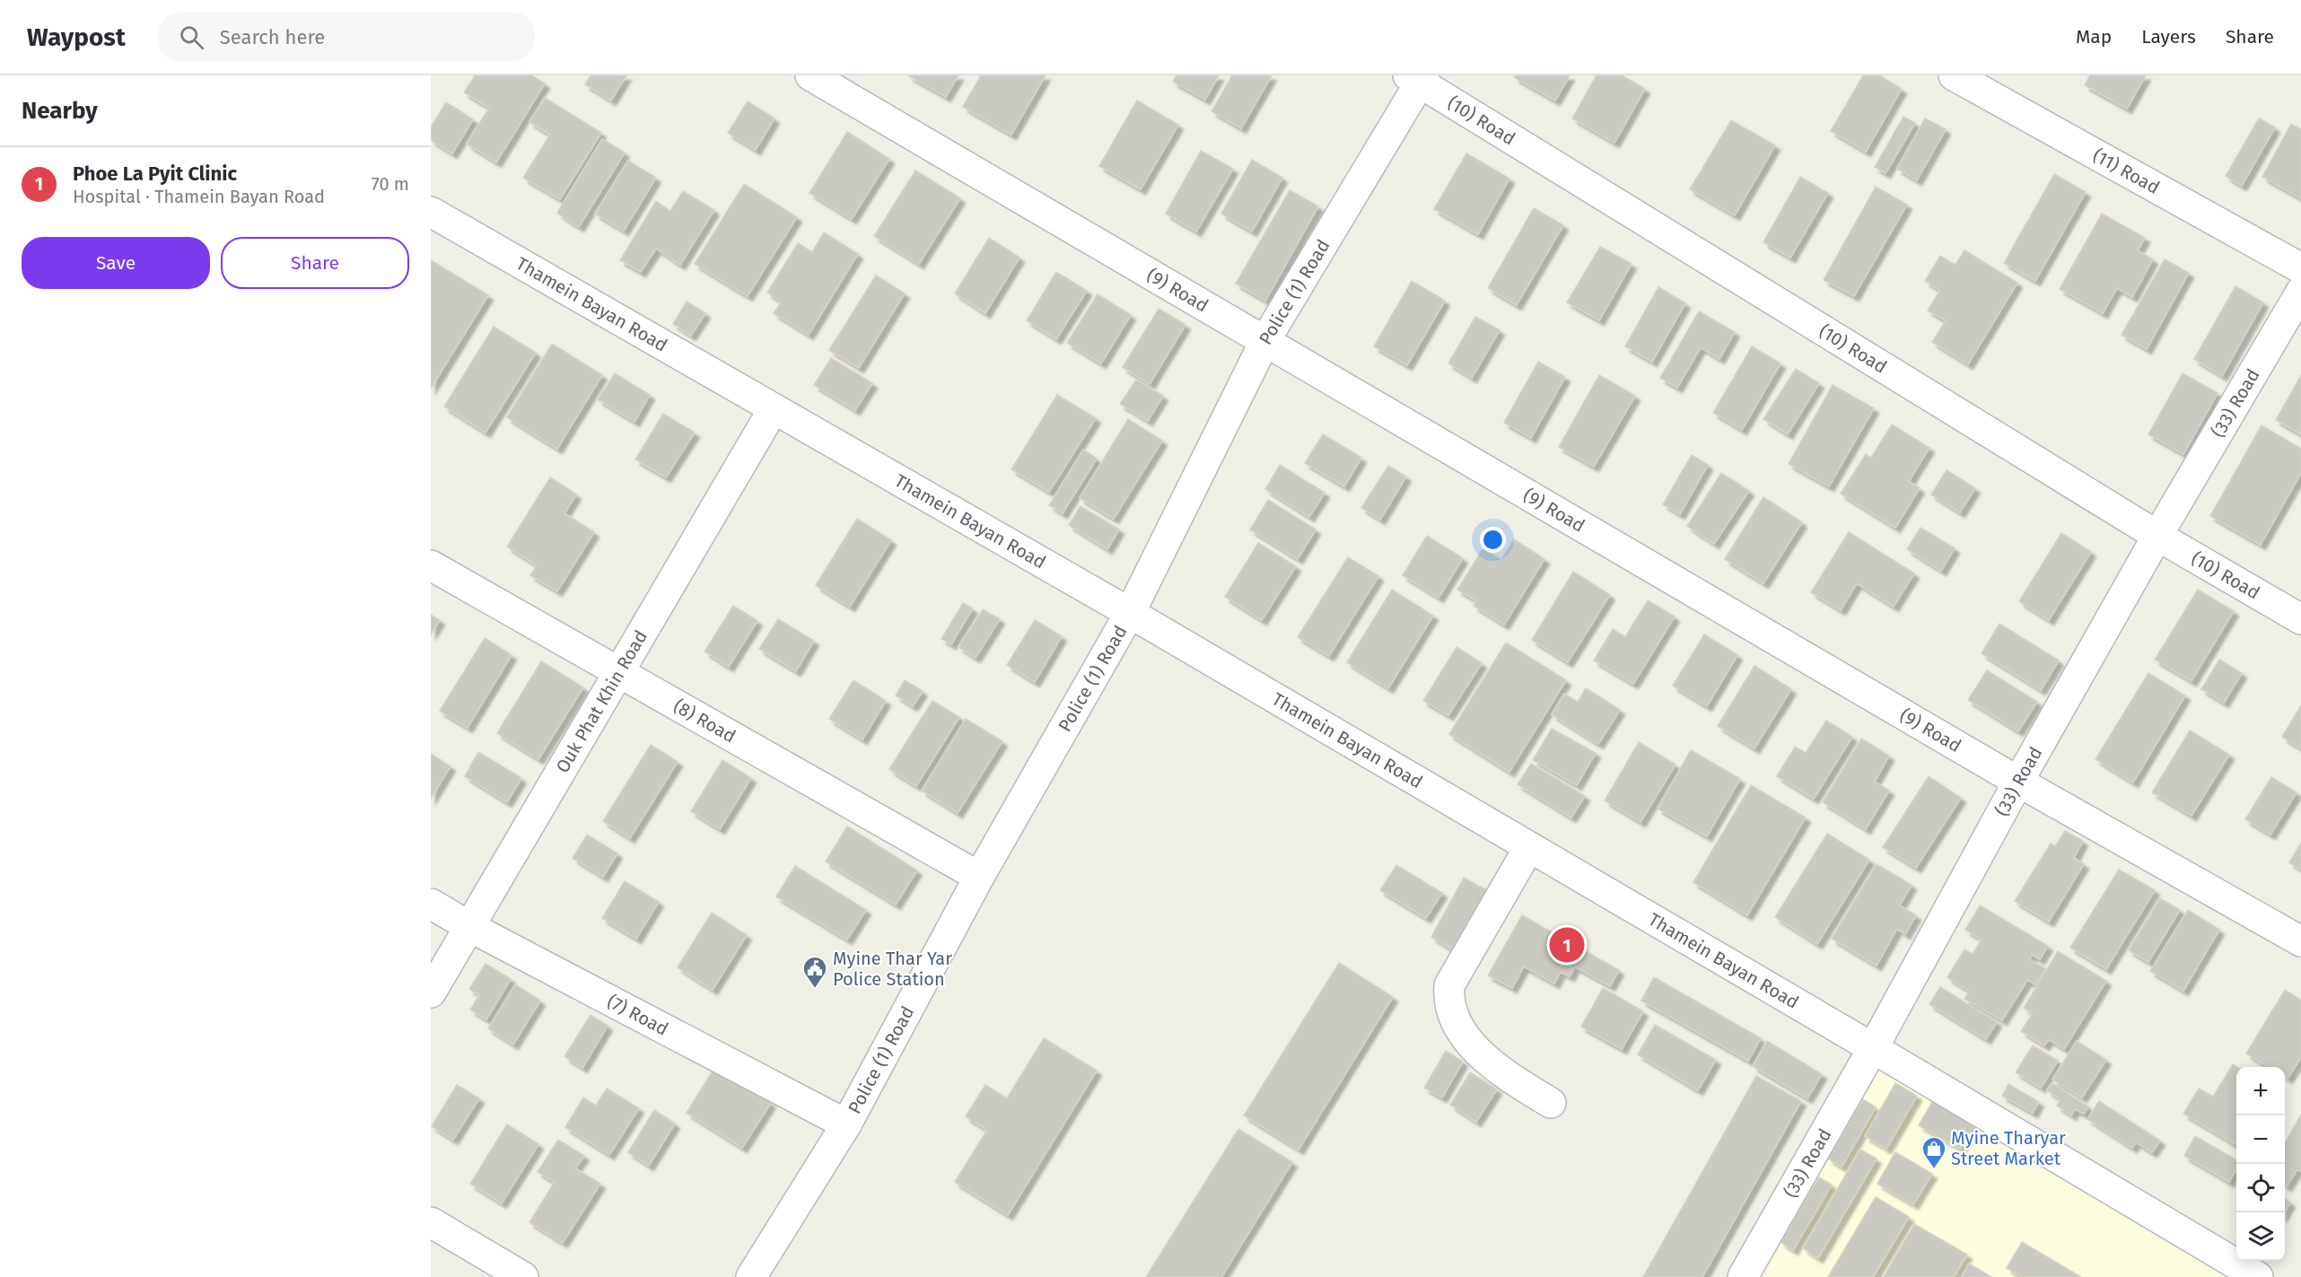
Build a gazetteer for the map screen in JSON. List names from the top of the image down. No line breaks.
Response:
{"streets":{"street":["(10) Road","(11) Road","(9) Road","Police (1) Road","Thamein Bayan Road","(33) Road","Ouk Phat Khin Road","(8) Road","(7) Road"]},"crossings":[["(10) Road","Police (1) Road"],["(10) Road","(33) Road"],["(9) Road","Police (1) Road"],["(9) Road","(33) Road"],["Police (1) Road","Thamein Bayan Road"],["Police (1) Road","(8) Road"],["Police (1) Road","(7) Road"],["Thamein Bayan Road","(33) Road"],["Thamein Bayan Road","Ouk Phat Khin Road"],["Ouk Phat Khin Road","(8) Road"],["Ouk Phat Khin Road","(7) Road"]],"places":{"public building":["Myine Thar Yar Police Station"],"shop":["Myine Tharyar Street Market"]},"page":{"header":"Waypost","search":"Search here","nav":["Map","Layers","Share"],"heading":"Nearby","list":[{"mark":"1","name":"Phoe La Pyit Clinic","note":"Hospital · Thamein Bayan Road","value":"70 m"}],"buttons":["Save","Share"],"pins":"1","map_buttons":["+","−"]}}
